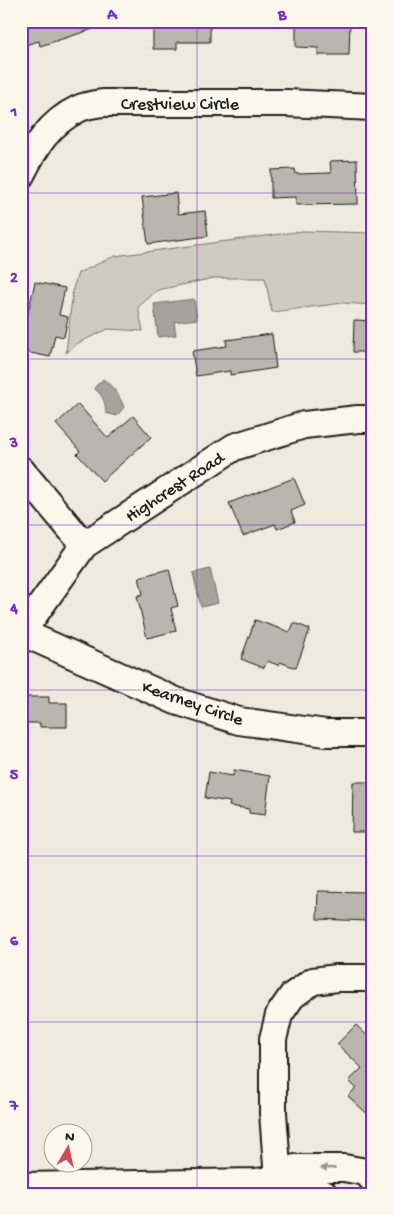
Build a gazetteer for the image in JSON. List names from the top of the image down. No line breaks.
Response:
{"streets":{"street":["Crestview Circle","Highcrest Road","Kearney Circle"]},"crossings":[["Highcrest Road","Kearney Circle"]],"north":"top","grid":{"columns":["A","B"],"rows":["1","2","3","4","5","6","7"]}}
